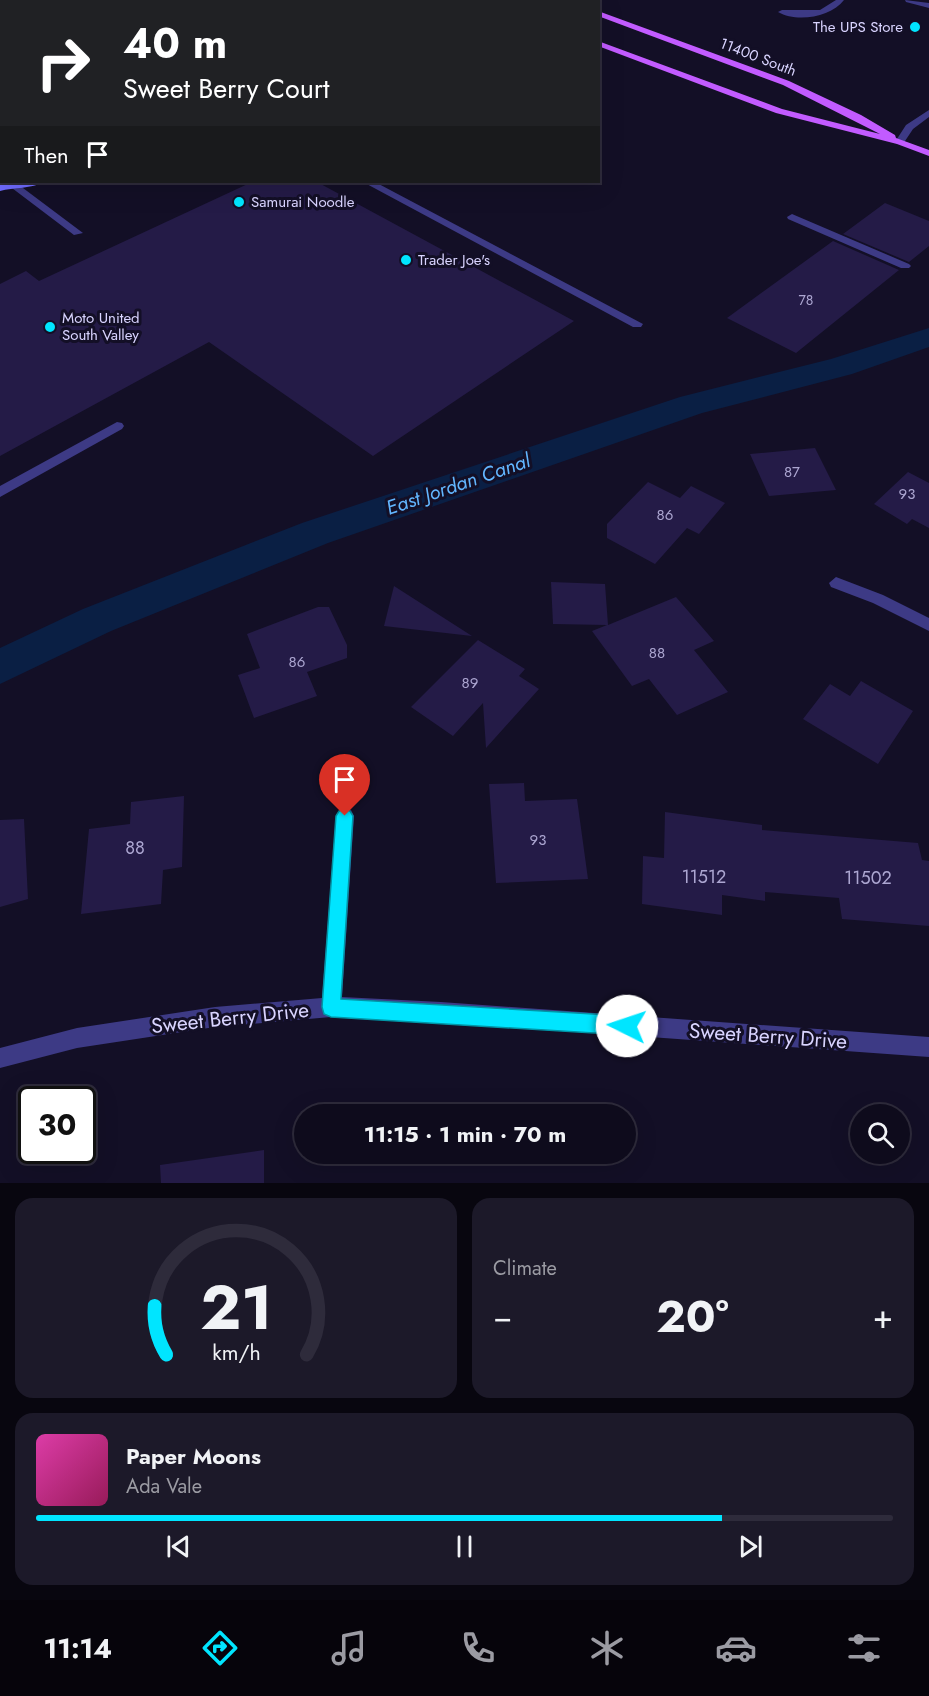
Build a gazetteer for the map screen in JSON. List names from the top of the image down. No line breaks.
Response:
{"streets":{"main road":["11400 South"],"street":["Sweet Berry Drive"]},"water":["East Jordan Canal"],"places":["The UPS Store","Samurai Noodle","Trader Joe's","Moto United South Valley"],"house_numbers":["78","87","93","86","88","86","89","93","88","11512","11502"],"page":{"turn":["40 m","Sweet Berry Court"],"then":"Then","limit":"30","trip":"11:15 · 1 min · 70 m","tile":"Climate","heat":["−","20°","+"],"song":["Paper Moons","Ada Vale"],"tabs":"11:14","gauge":["21","km/h"]}}
